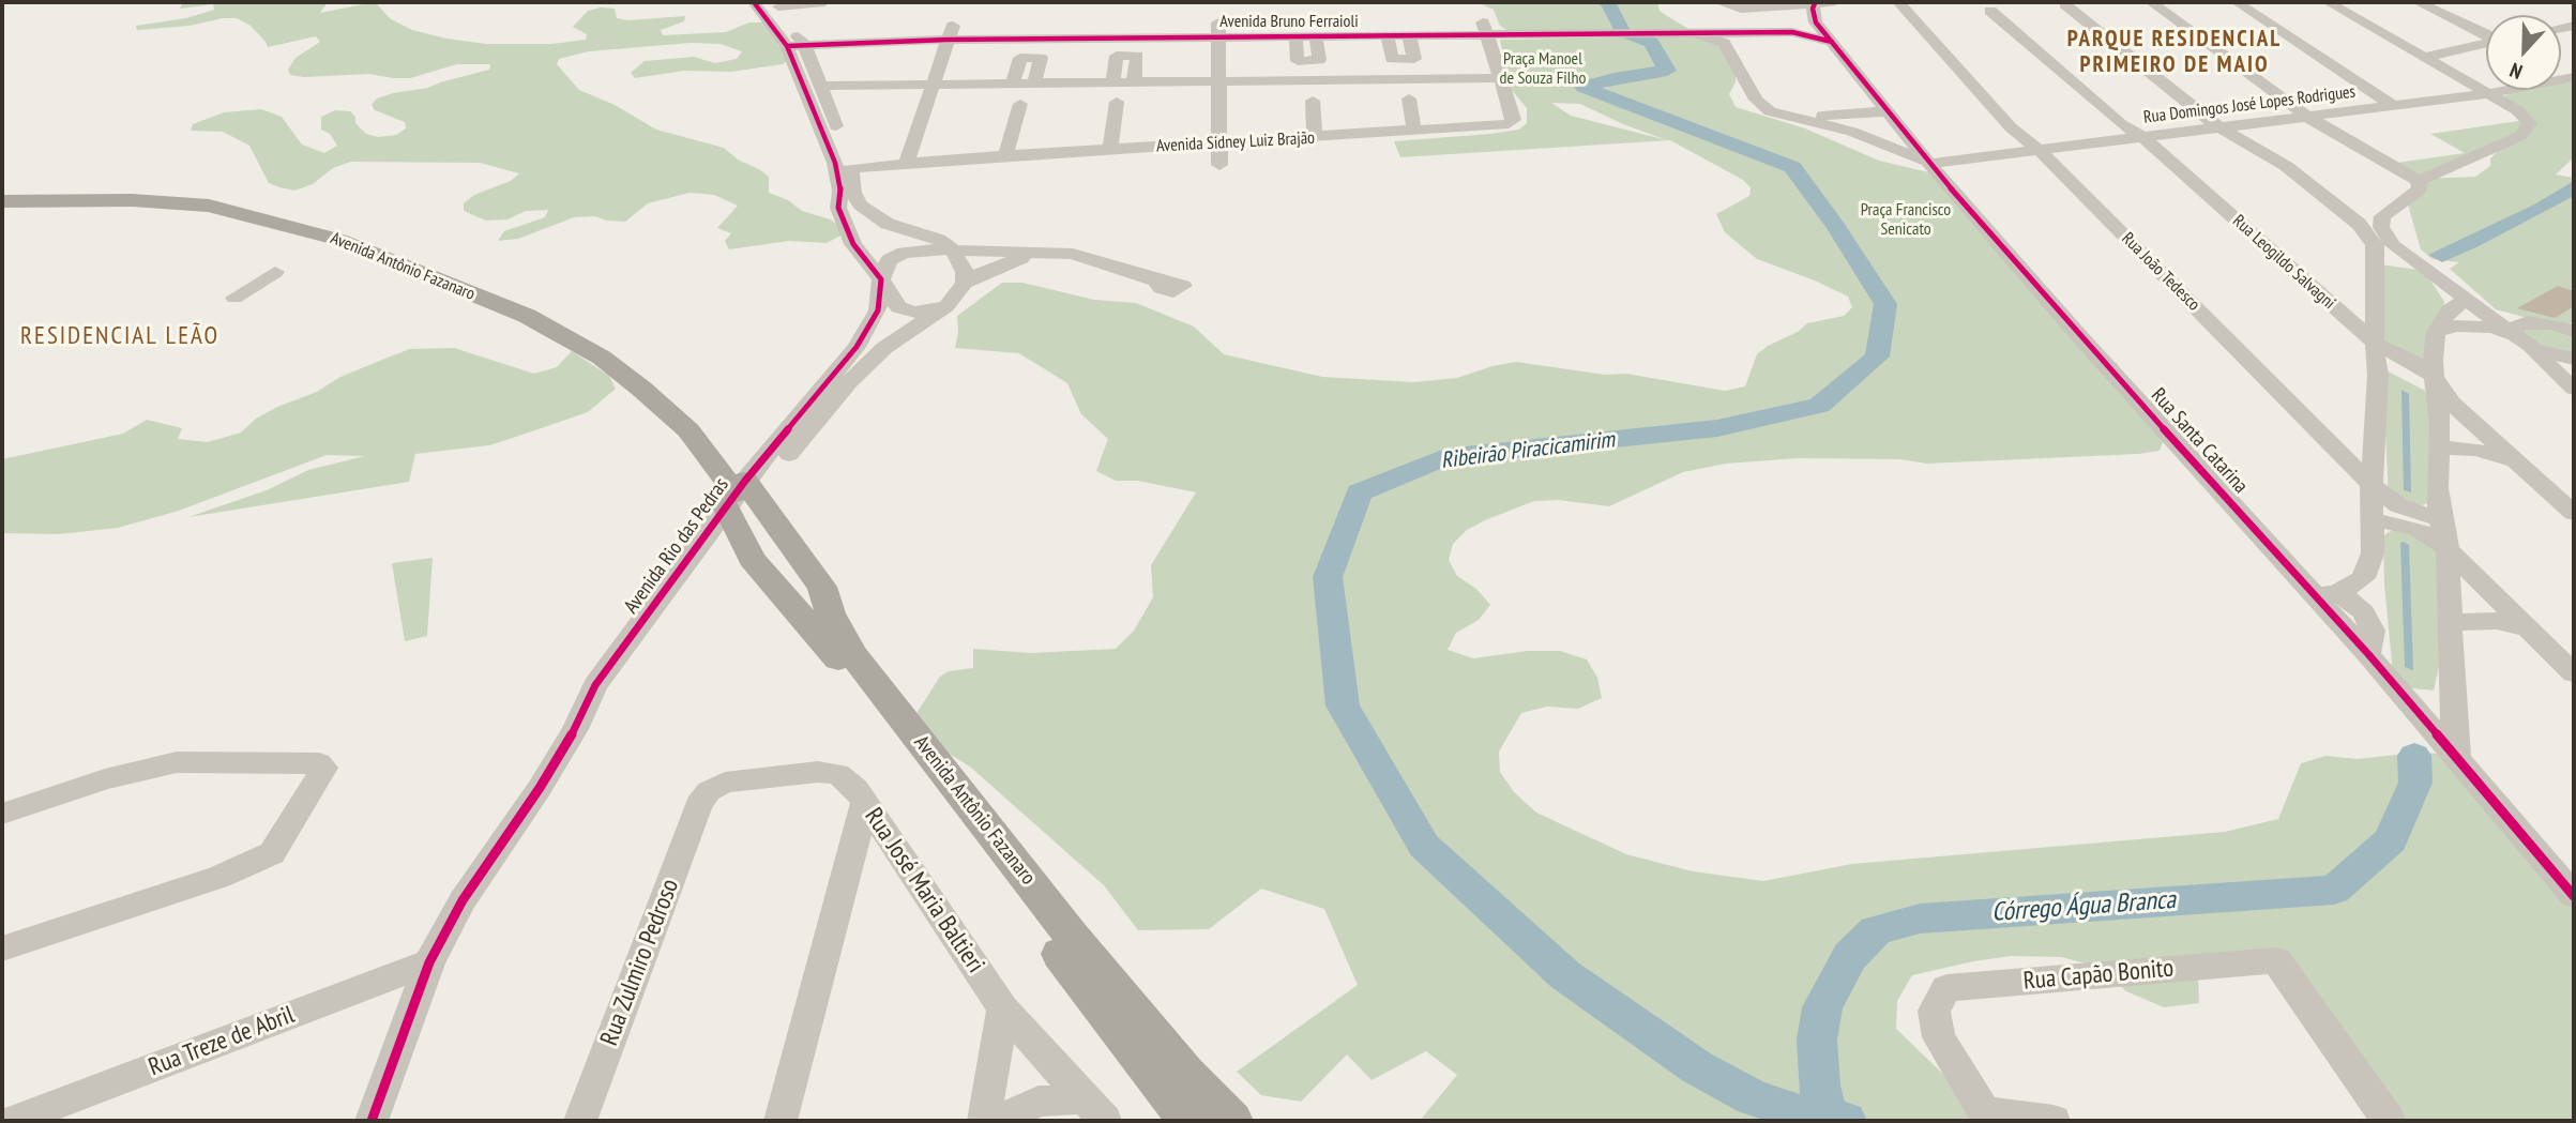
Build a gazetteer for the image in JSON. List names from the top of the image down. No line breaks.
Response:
{"streets":{"main road":["Avenida Antônio Fazanaro"],"street":["Avenida Bruno Ferraioli","Rua Domingos José Lopes Rodrigues","Avenida Sidney Luiz Brajão","Rua Leogildo Salvagni","Rua João Tedesco","Rua Santa Catarina","Avenida Rio das Pedras","Rua José Maria Baltieri","Rua Zulmiro Pedroso","Rua Capão Bonito","Rua Treze de Abril"]},"crossings":[["Avenida Bruno Ferraioli","Avenida Sidney Luiz Brajão"],["Avenida Bruno Ferraioli","Rua Santa Catarina"],["Rua Domingos José Lopes Rodrigues","Rua Leogildo Salvagni"],["Rua Domingos José Lopes Rodrigues","Rua João Tedesco"],["Rua Domingos José Lopes Rodrigues","Rua Santa Catarina"],["Avenida Antônio Fazanaro","Avenida Rio das Pedras"],["Avenida Rio das Pedras","Rua Treze de Abril"],["Rua José Maria Baltieri","Rua Zulmiro Pedroso"]],"districts":["PARQUE RESIDENCIAL PRIMEIRO DE MAIO","RESIDENCIAL LEÃO"],"water":["Ribeirão Piracicamirim","Córrego Água Branca"],"parks":["Praça Manoel de Souza Filho","Praça Francisco Senicato"],"north":"bottom"}
